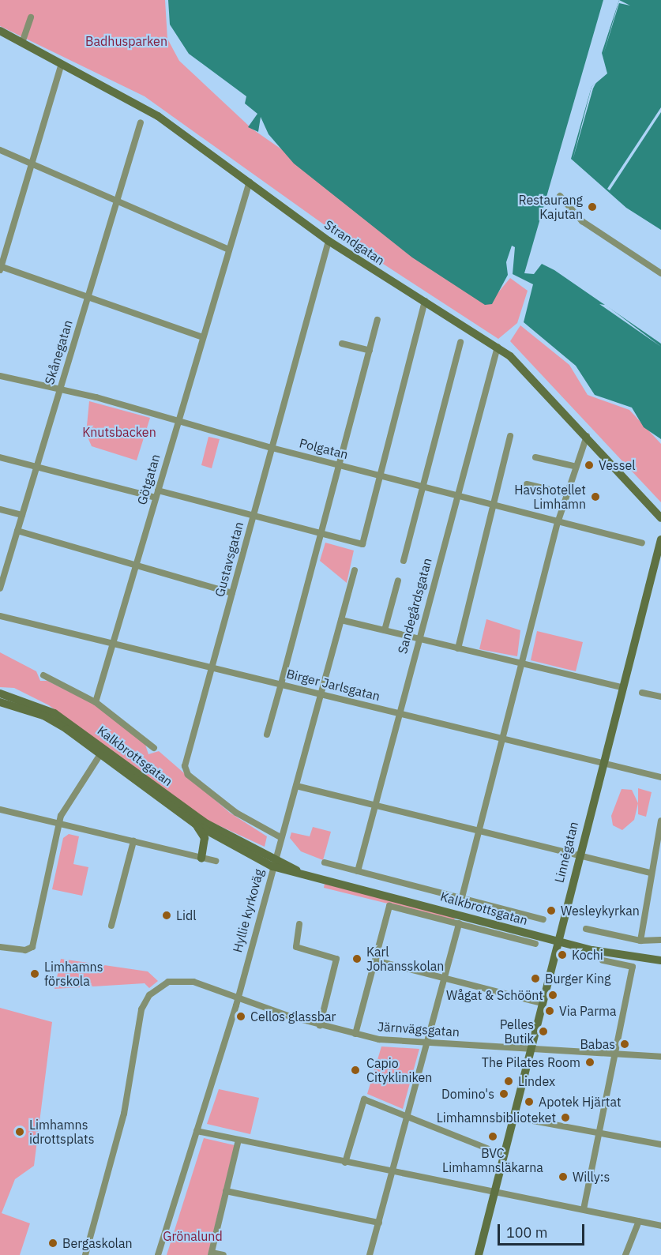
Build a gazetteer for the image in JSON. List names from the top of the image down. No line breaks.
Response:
{"streets":{"street":["Strandgatan","Skånegatan","Polgatan","Götgatan","Gustavsgatan","Sandegårdsgatan","Birger Jarlsgatan","Kalkbrottsgatan","Linnégatan","Hyllie kyrkoväg","Järnvägsgatan"]},"crossings":[["Strandgatan","Götgatan"],["Strandgatan","Gustavsgatan"],["Strandgatan","Sandegårdsgatan"],["Skånegatan","Polgatan"],["Polgatan","Götgatan"],["Polgatan","Gustavsgatan"],["Polgatan","Sandegårdsgatan"],["Götgatan","Birger Jarlsgatan"],["Gustavsgatan","Birger Jarlsgatan"],["Gustavsgatan","Hyllie kyrkoväg"],["Sandegårdsgatan","Birger Jarlsgatan"],["Birger Jarlsgatan","Linnégatan"],["Birger Jarlsgatan","Hyllie kyrkoväg"],["Kalkbrottsgatan","Linnégatan"],["Kalkbrottsgatan","Hyllie kyrkoväg"],["Linnégatan","Järnvägsgatan"],["Hyllie kyrkoväg","Järnvägsgatan"]],"parks":["Badhusparken","Knutsbacken","Grönalund"],"places":["Restaurang Kajutan","Vessel","Havshotellet Limhamn","Wesleykyrkan","Lidl","Kochi","Karl Johansskolan","Limhamns förskola","Burger King","Wågat & Schöönt","Via Parma","Cellos glassbar","Pelles Butik","Babas","The Pilates Room","Capio Citykliniken","Lindex","Domino's","Apotek Hjärtat","Limhamnsbiblioteket","Limhamns idrottsplats","BVC Limhamnsläkarna","Willy:s","Bergaskolan"],"scale_bar":"100 m"}
